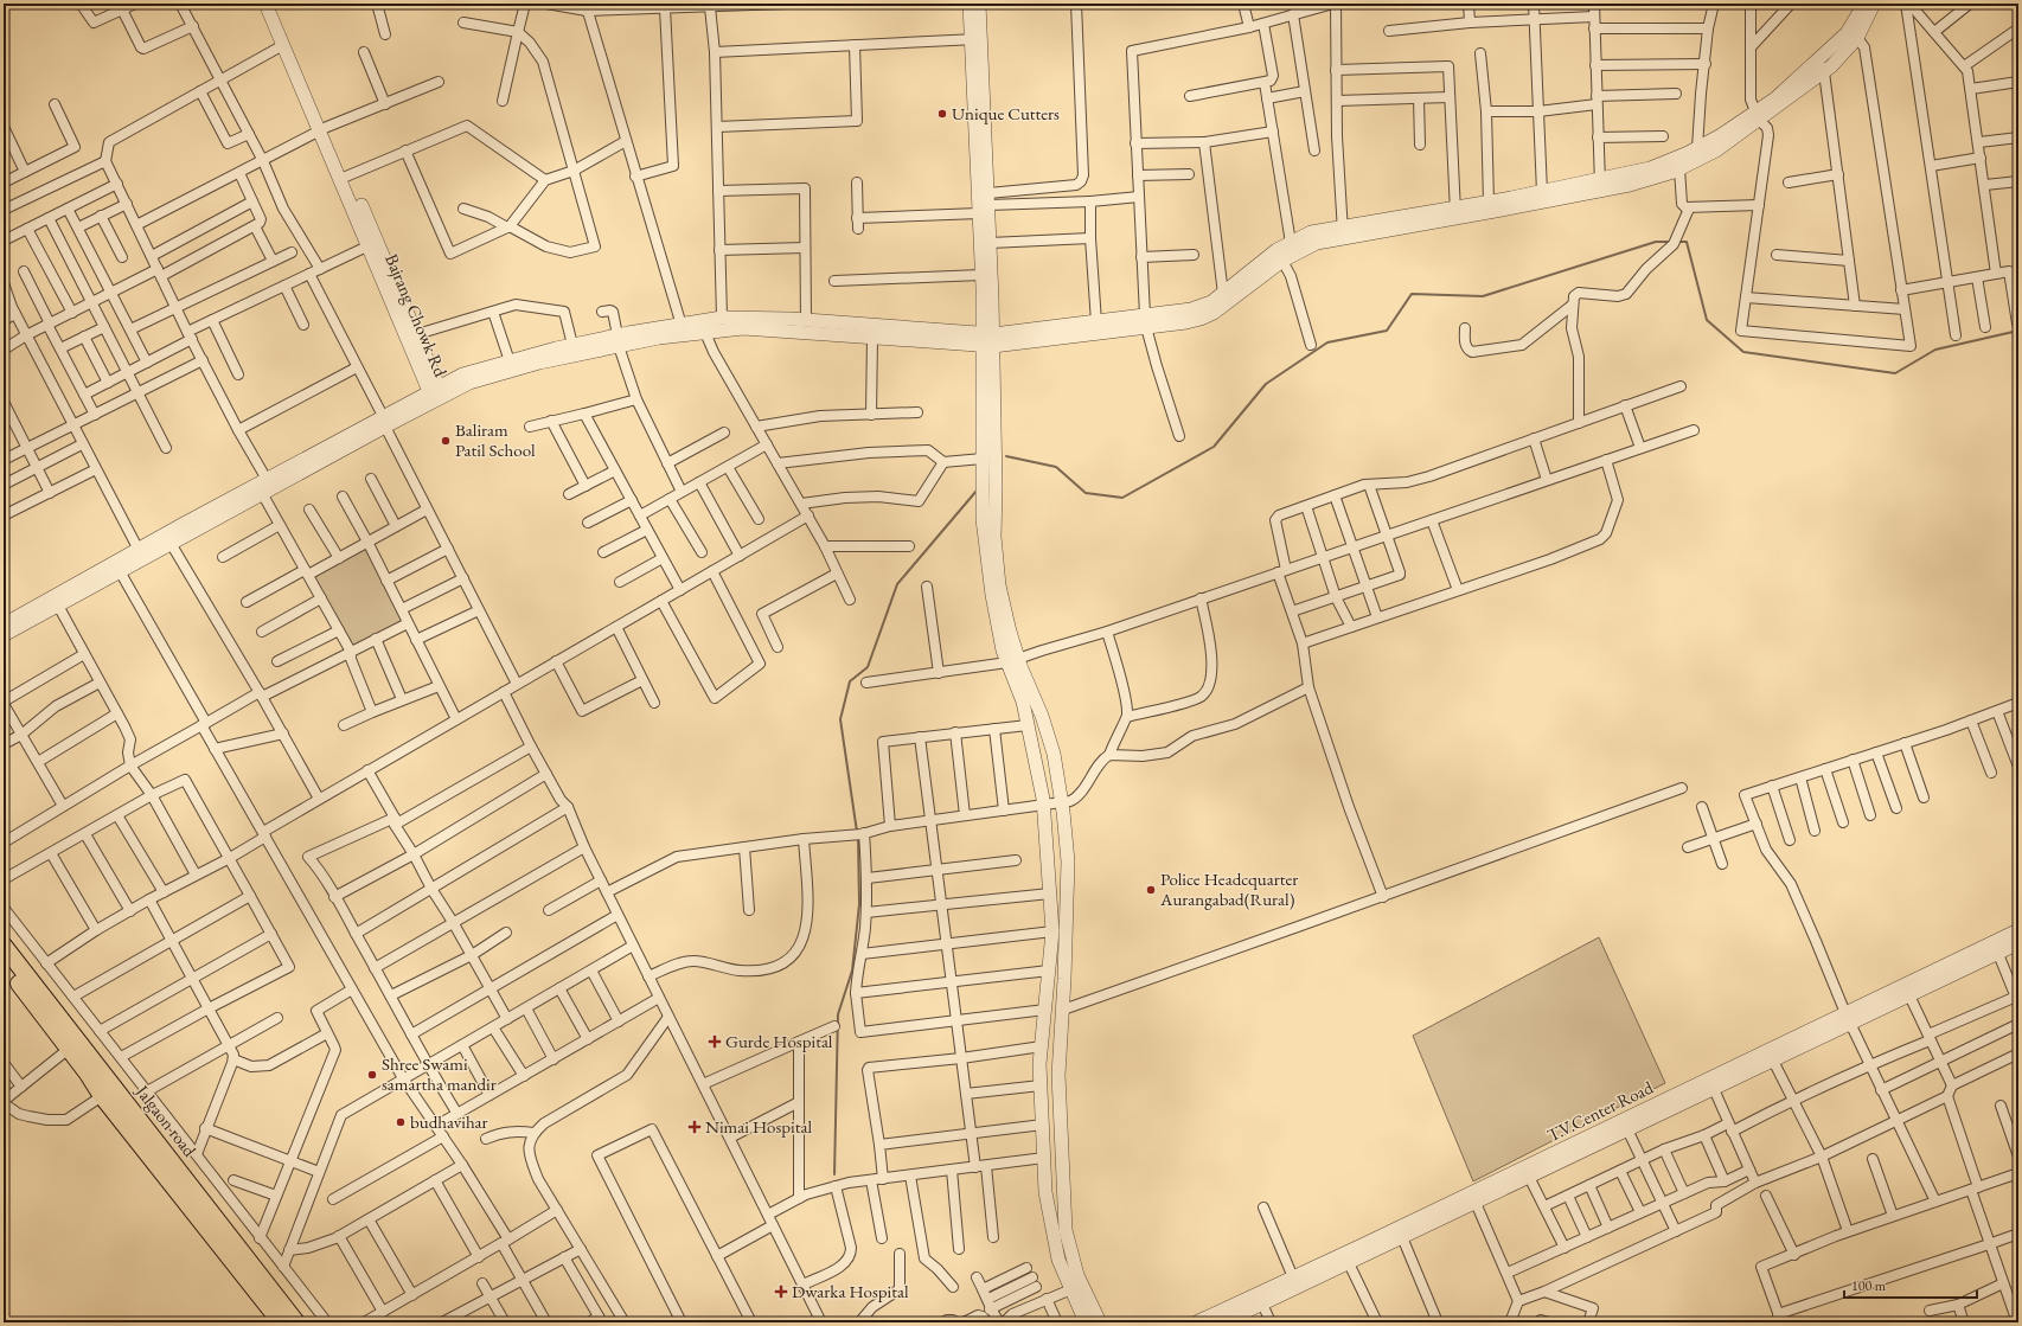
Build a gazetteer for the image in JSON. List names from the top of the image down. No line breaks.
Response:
{"streets":{"highway":["Jalgaon road"],"street":["Bajrang Chowk Rd","T.V.Center Road"]},"places":{"other":["Unique Cutters","Baliram Patil School","Police Headcquarter Aurangabad(Rural)","Shree Swami samartha mandir","budhavihar"],"health":["Gurde Hospital","Nimai Hospital","Dwarka Hospital"]},"scale_bar":"100 m"}
